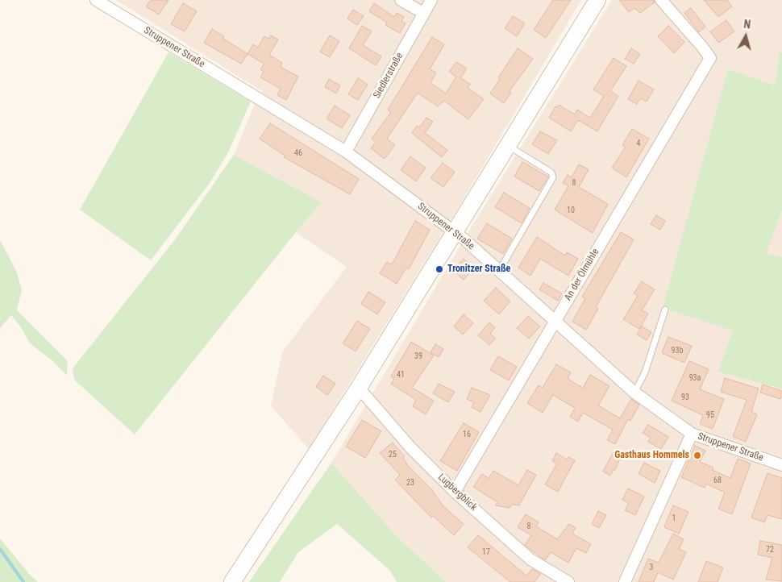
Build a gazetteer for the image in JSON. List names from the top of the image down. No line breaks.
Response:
{"streets":{"street":["Struppener Straße","Siedlerstraße","An der Ölmühle","Lugbergblick"]},"crossings":[["Struppener Straße","Siedlerstraße"],["Struppener Straße","An der Ölmühle"],["An der Ölmühle","Lugbergblick"]],"places":["Tronitzer Straße","Gasthaus Hommels"],"house_numbers":["4","46","8","10","93b","39","41","93a","93","95","16","25","68","23","1","8","72","17","3"],"north":"top"}
